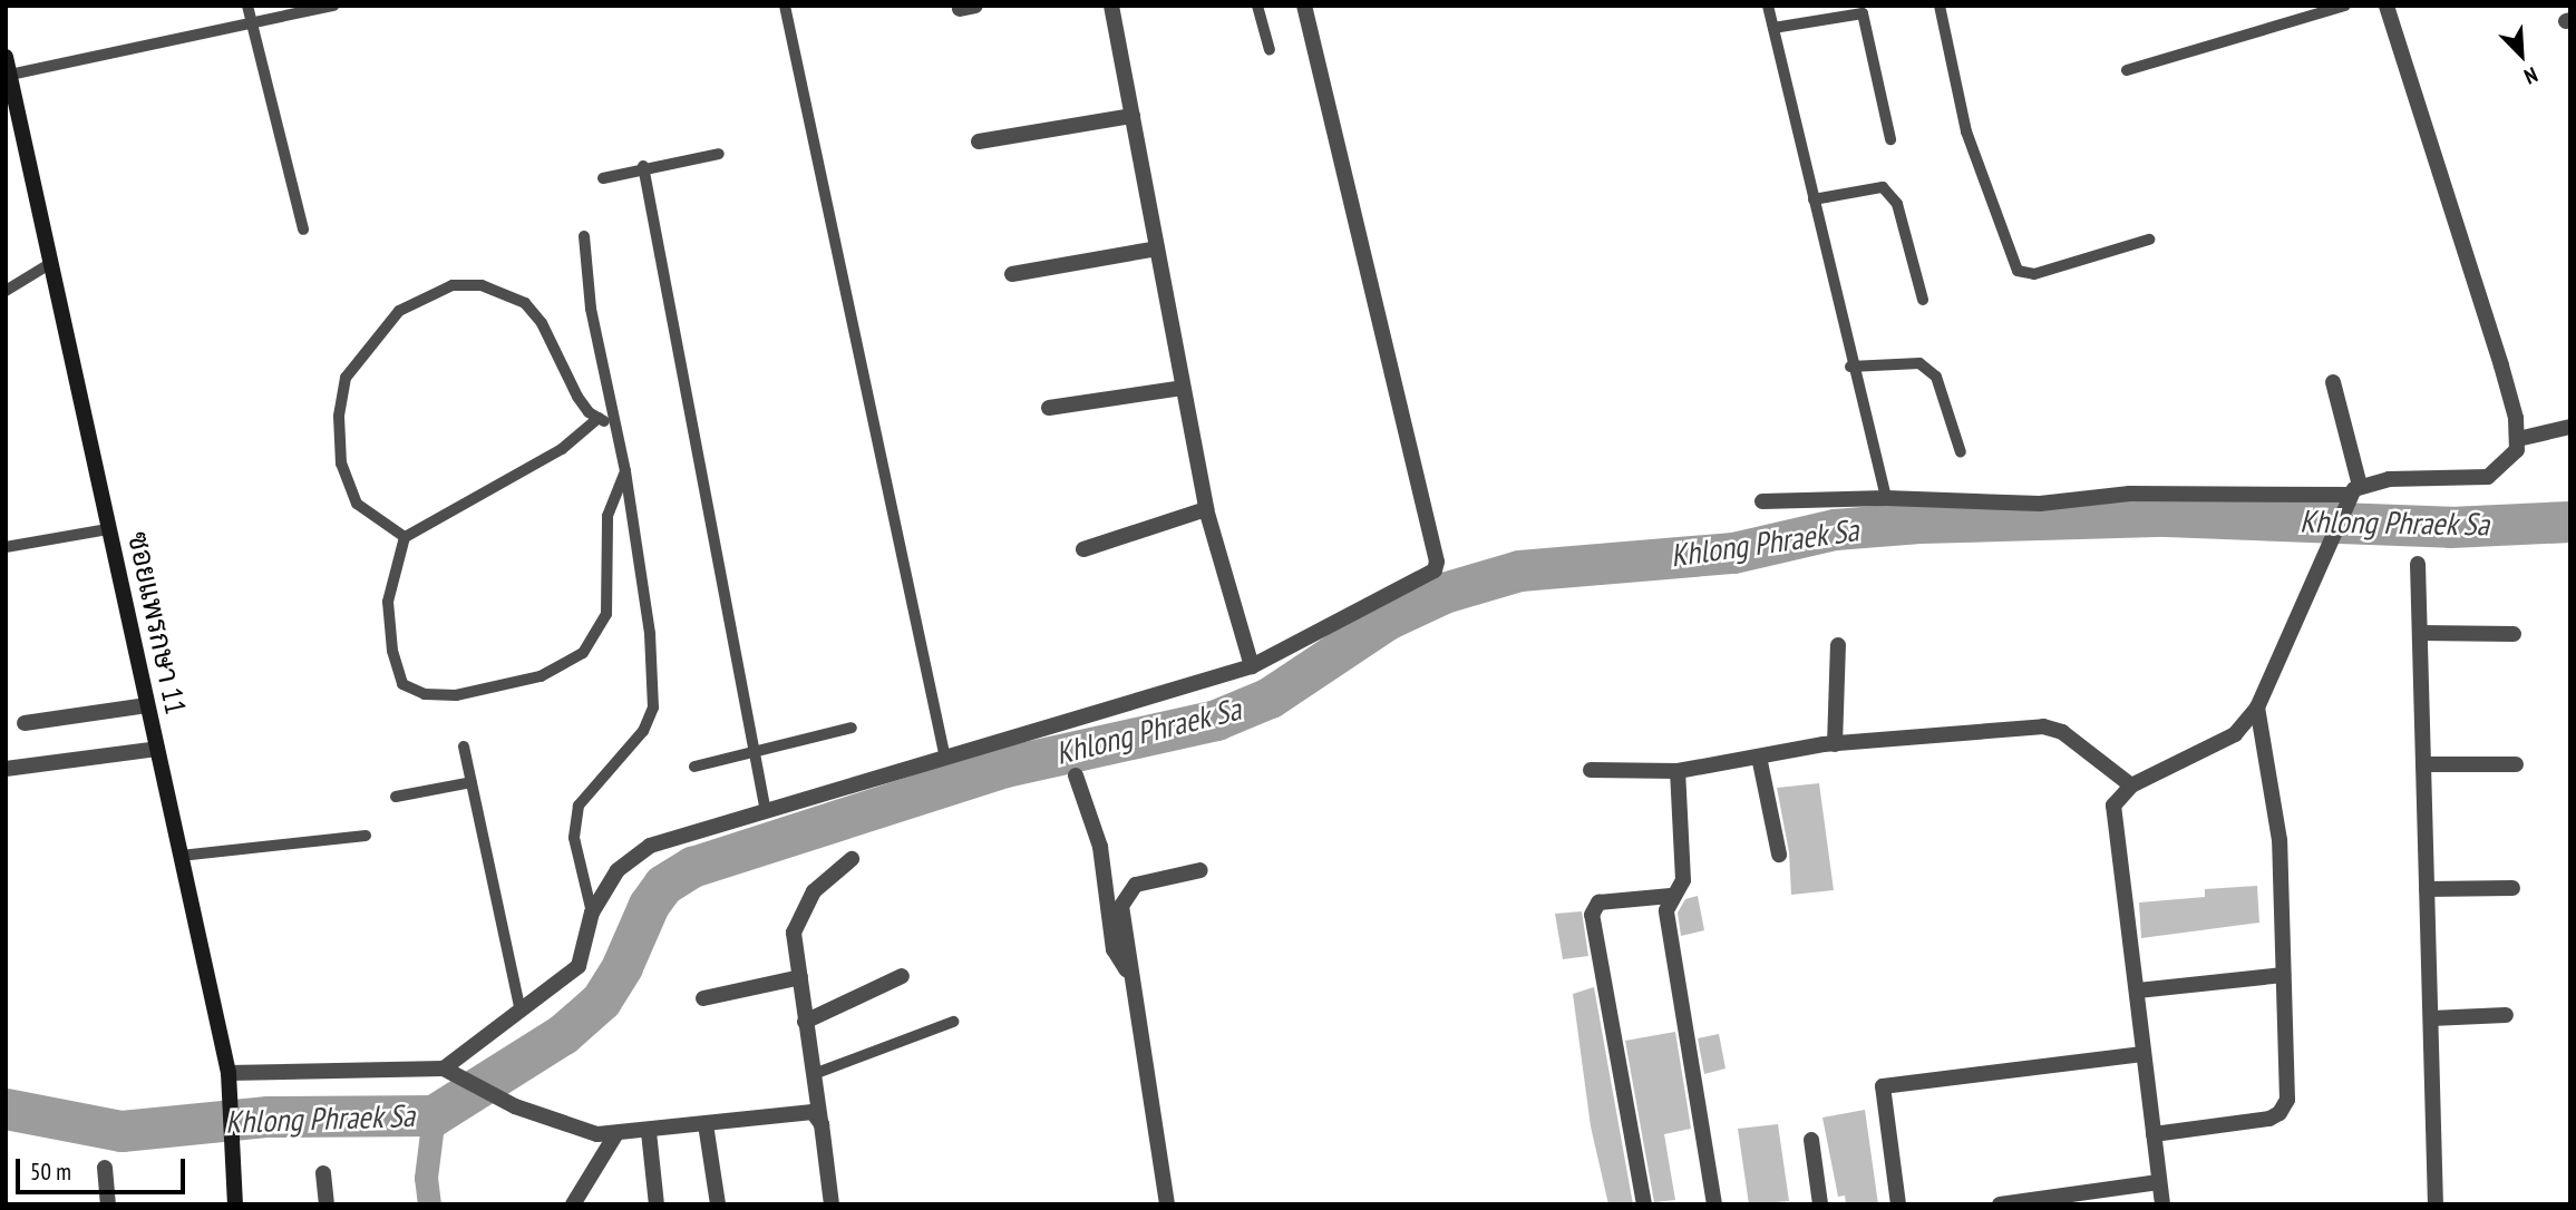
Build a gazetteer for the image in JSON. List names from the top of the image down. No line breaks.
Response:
{"streets":{"street":["ซอยแพรกษา 11"]},"water":["Khlong Phraek Sa"],"scale_bar":"50 m","north":"bottom right"}
